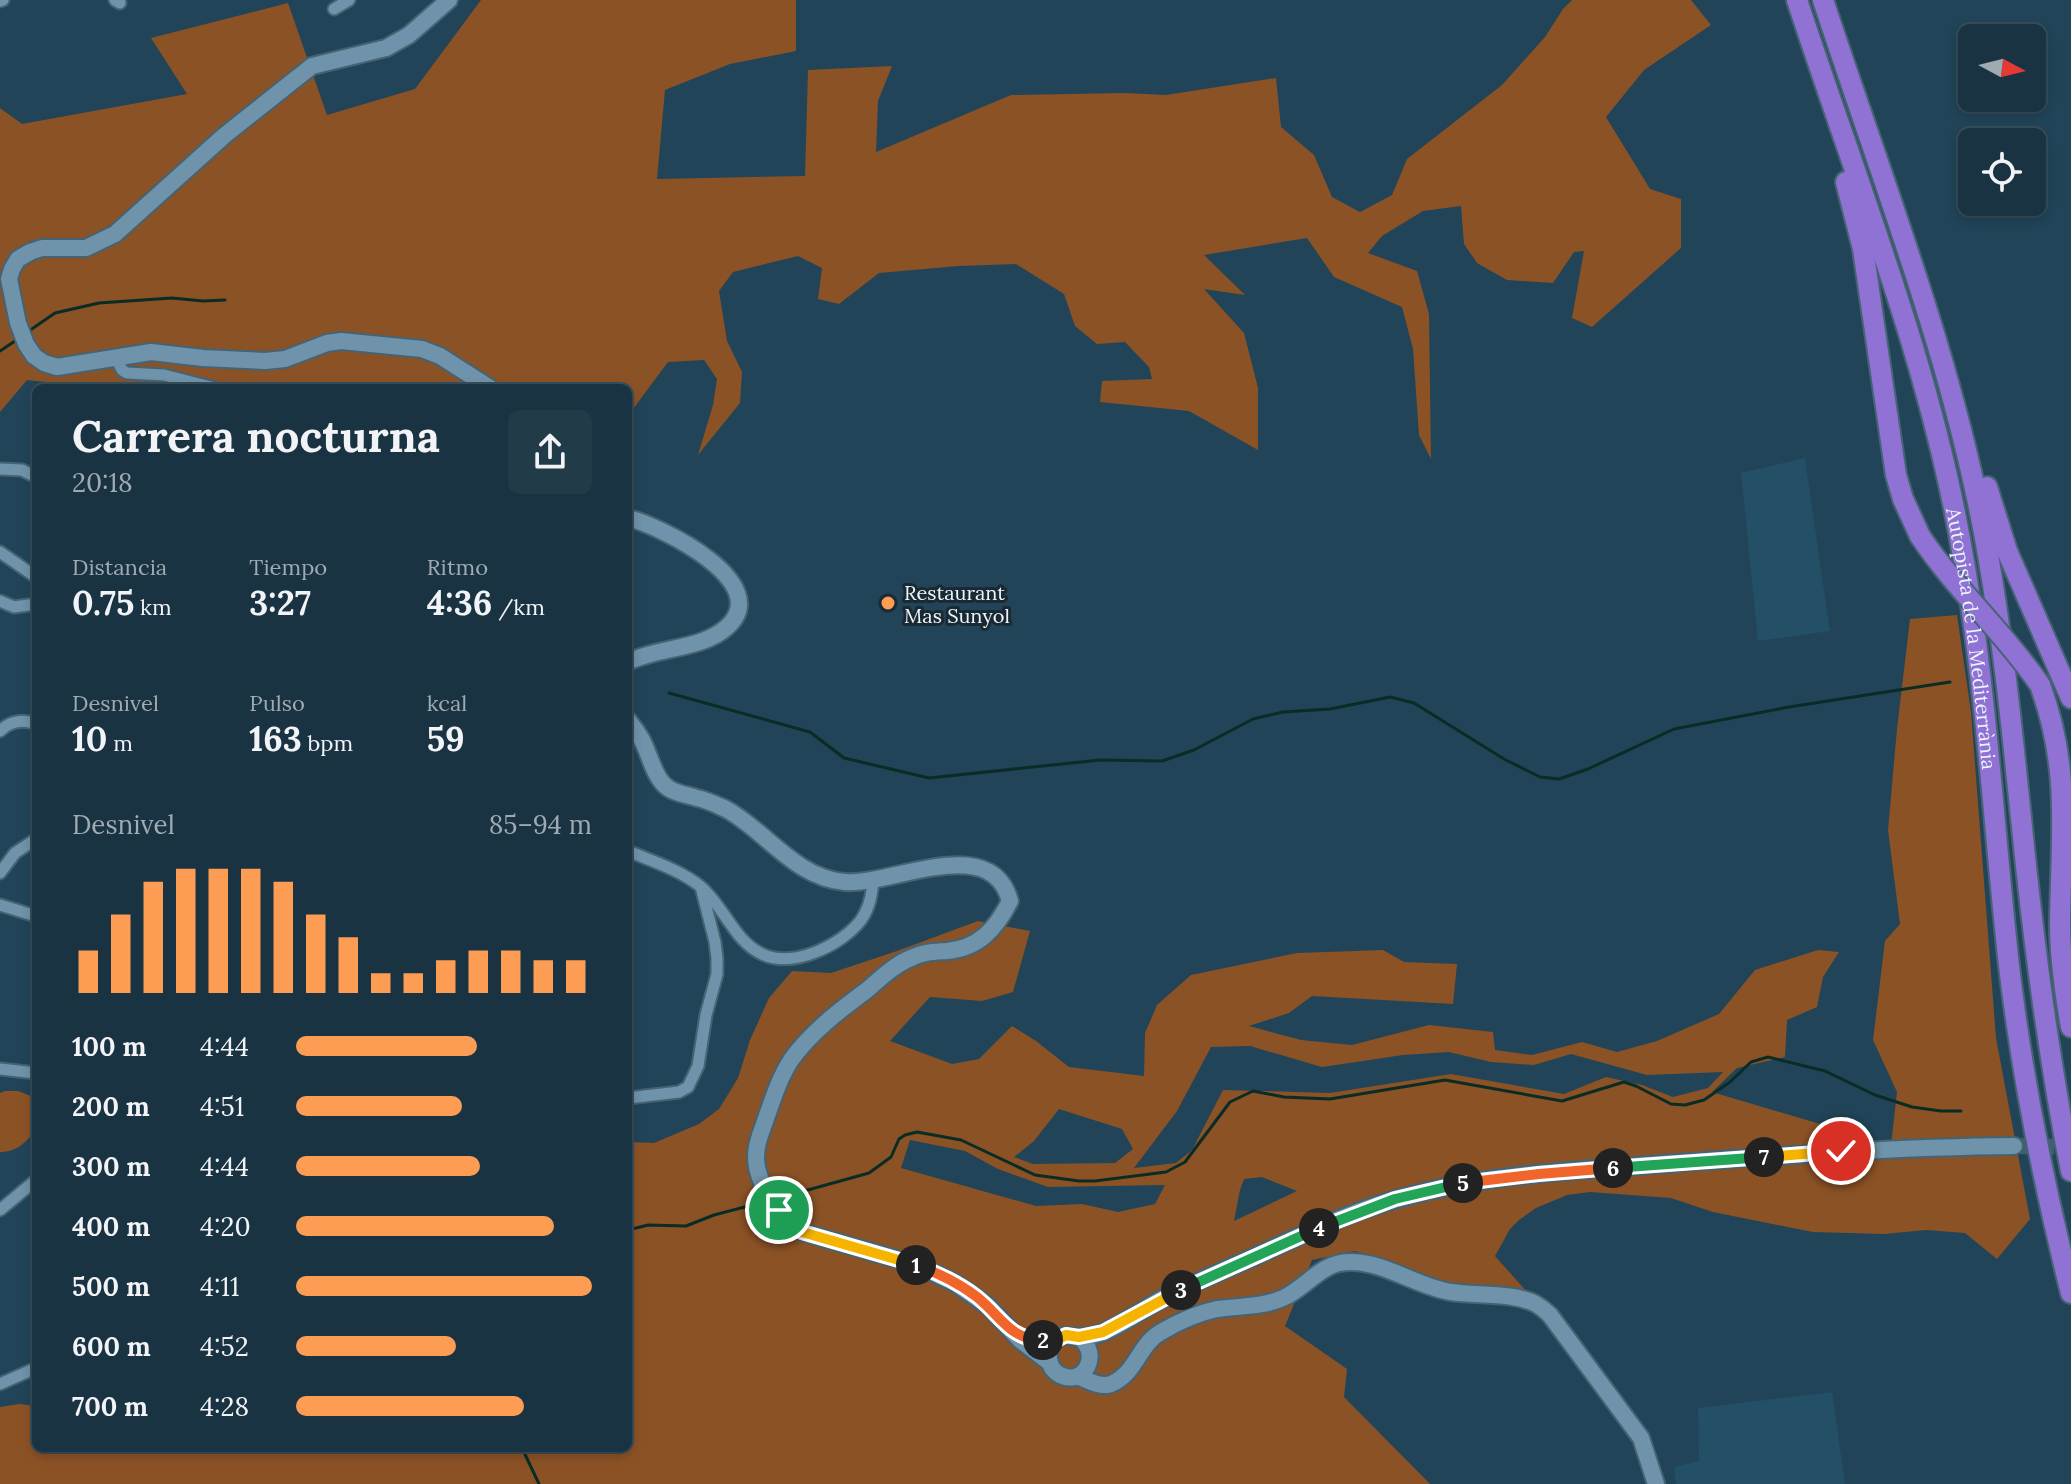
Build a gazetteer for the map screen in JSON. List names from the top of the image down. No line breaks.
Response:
{"streets":{"highway":["Autopista de la Mediterrània"]},"places":["Restaurant Mas Sunyol"],"north":"right","page":{"heading":["Carrera nocturna","20:18"],"stats":[["Distancia","0.75 km"],["Tiempo","3:27"],["Ritmo","4:36 /km"],["Desnivel","10 m"],["Pulso","163 bpm"],["kcal","59"]],"chart":["Desnivel","85–94 m"],"list":[{"name":"100 m","note":"4:44"},{"name":"200 m","note":"4:51"},{"name":"300 m","note":"4:44"},{"name":"400 m","note":"4:20"},{"name":"500 m","note":"4:11"},{"name":"600 m","note":"4:52"},{"name":"700 m","note":"4:28"}],"pins":["7","6","5","4","1","3","2"]}}
